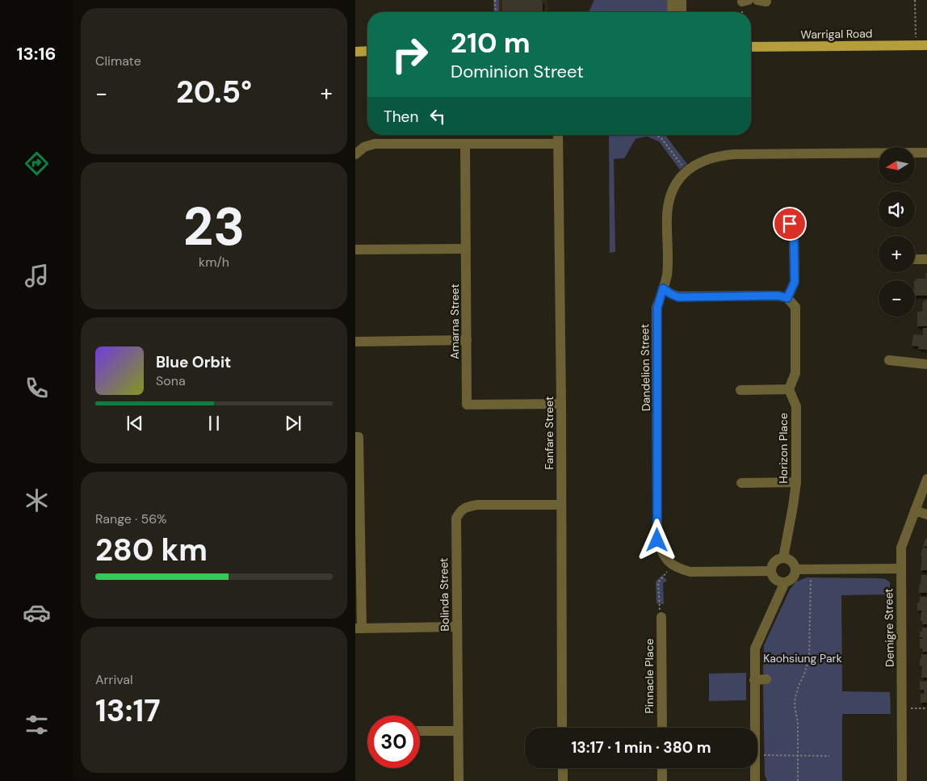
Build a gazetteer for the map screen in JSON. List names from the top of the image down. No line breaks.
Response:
{"streets":{"main road":["Warrigal Road"],"street":["Amarna Street","Dandelion Street","Fanfare Street","Horizon Place","Bolinda Street","Demigre Street","Pinnacle Place"]},"crossings":[["Amarna Street","Fanfare Street"],["Fanfare Street","Bolinda Street"]],"parks":["Kaohsiung Park"],"north":"left","page":{"tabs":"13:16","tile":["Climate",["23","km/h"],["Range · 56%","280 km"],["Arrival","13:17"]],"turn":["210 m","Dominion Street"],"heat":["−","20.5°","+"],"then":"Then","map_buttons":["+","−"],"song":["Blue Orbit","Sona"],"limit":"30","trip":"13:17 · 1 min · 380 m"}}
